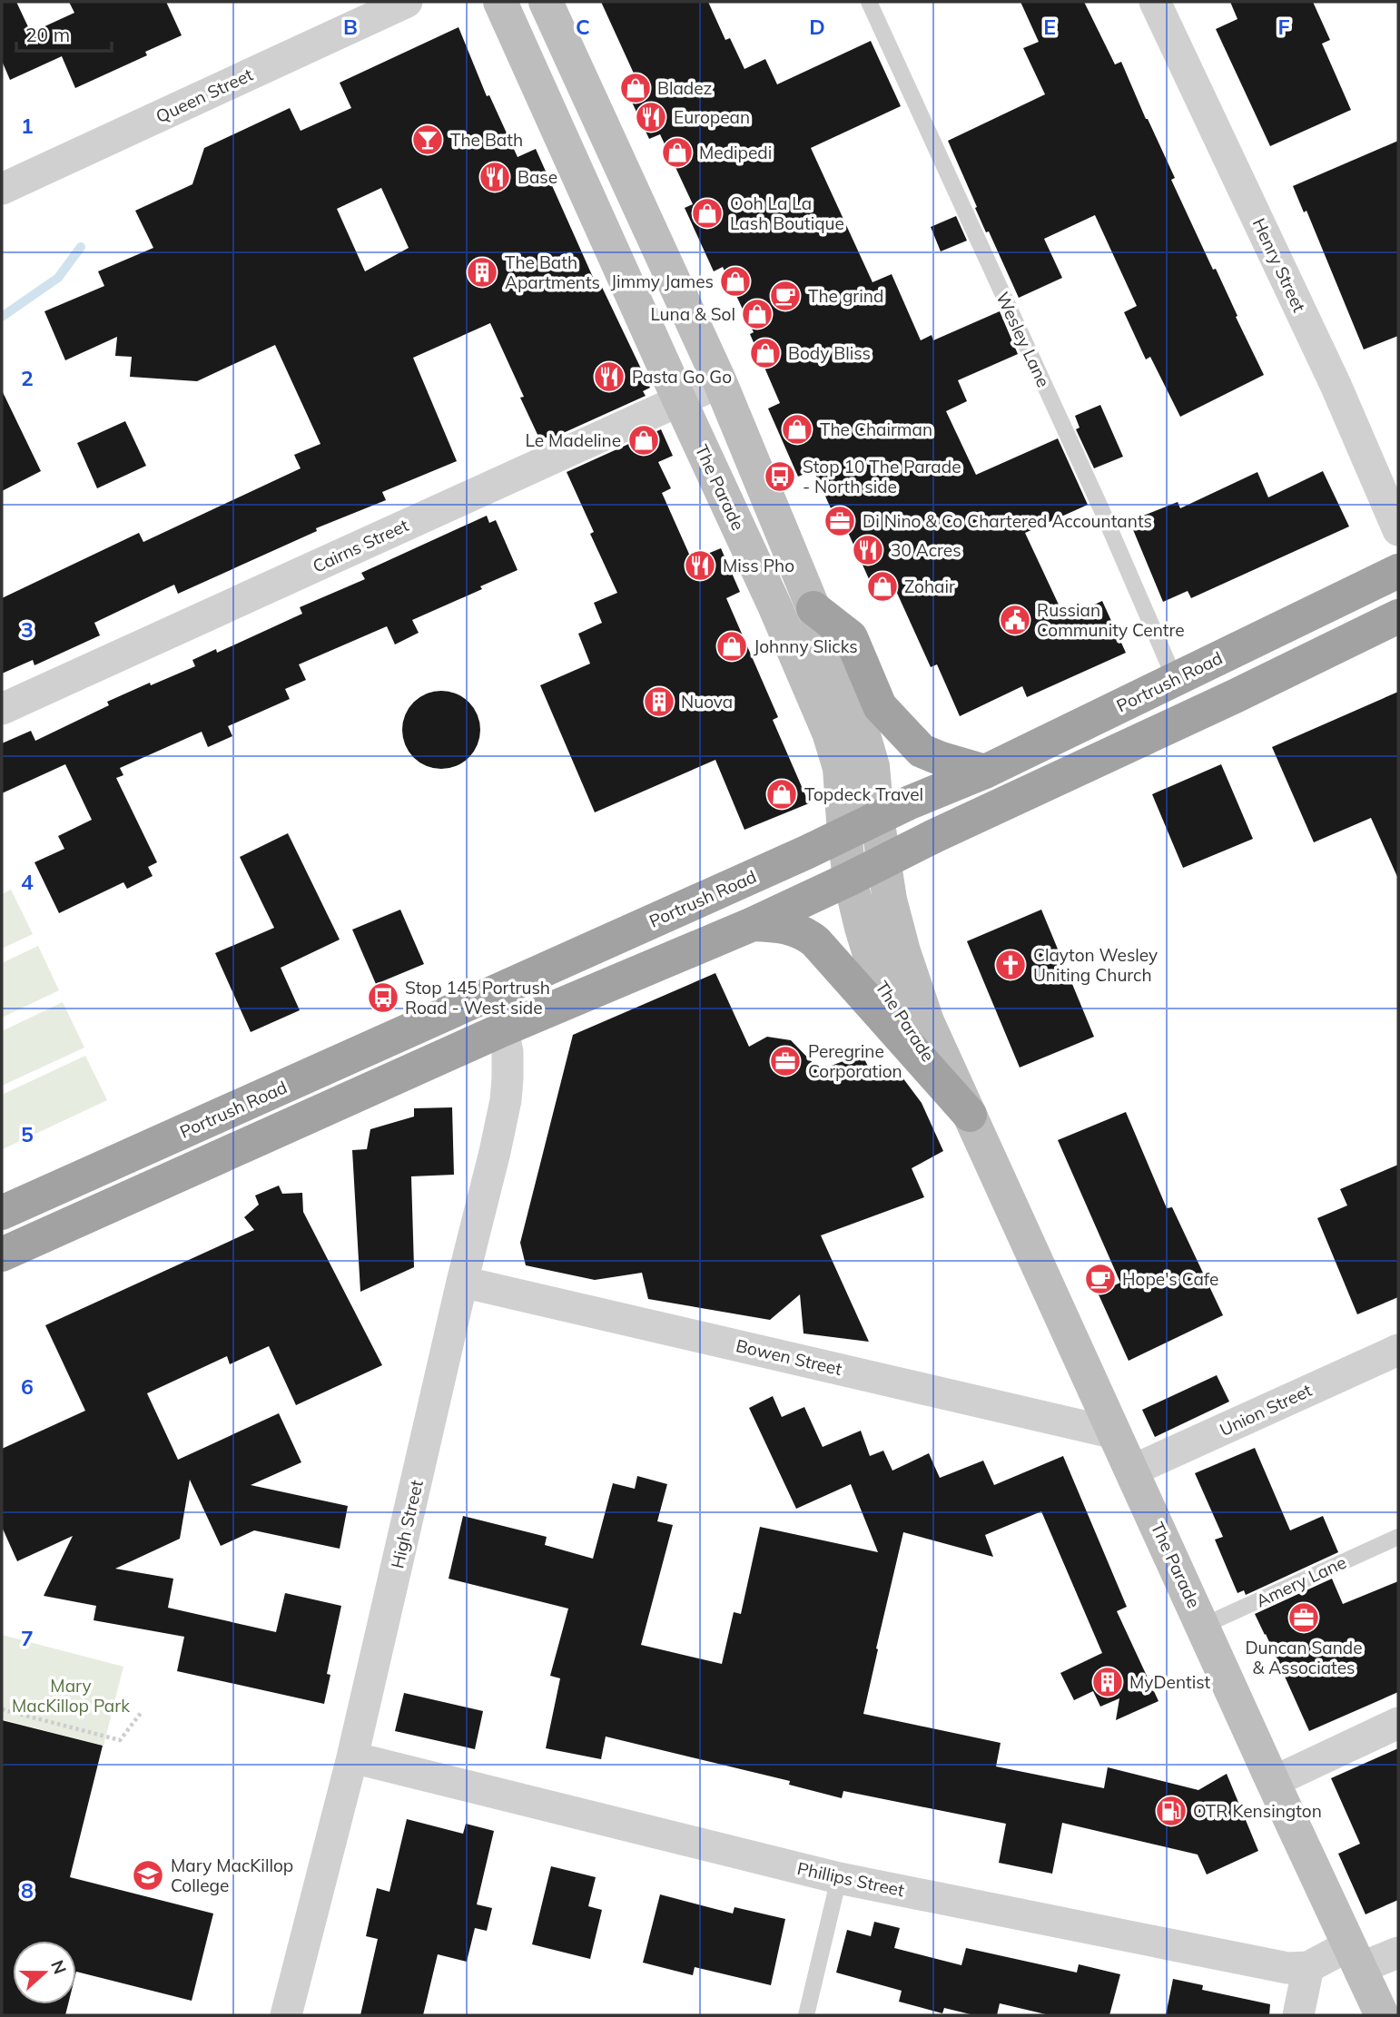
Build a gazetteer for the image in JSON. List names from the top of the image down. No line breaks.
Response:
{"streets":{"highway":["Portrush Road"],"main road":["The Parade"],"street":["Queen Street","Henry Street","Cairns Street","Bowen Street","Union Street","High Street","Phillips Street"],"lane":["Wesley Lane","Amery Lane"]},"crossings":[["Wesley Lane","Portrush Road"],["The Parade","Cairns Street"],["The Parade","Portrush Road"],["The Parade","Bowen Street"],["The Parade","Union Street"],["The Parade","Amery Lane"],["Bowen Street","High Street"],["High Street","Phillips Street"]],"parks":["Mary MacKillop Park"],"places":{"shop":["Bladez","Medipedi","Ooh La La Lash Boutique","Jimmy James","Luna & Sol","Body Bliss","The Chairman","Le Madeline","Zohair","Johnny Slicks","Topdeck Travel"],"restaurant":["European","Base","Pasta Go Go","30 Acres","Miss Pho"],"bar":["The Bath"],"building":["The Bath Apartments","Nuova","MyDentist"],"cafe":["The grind","Hope's Cafe"],"bus stop":["Stop 10 The Parade - North side","Stop 145 Portrush Road - West side"],"office":["Di Nino & Co Chartered Accountants","Peregrine Corporation","Duncan Sande & Associates"],"public building":["Russian Community Centre"],"church":["Clayton Wesley Uniting Church"],"fuel station":["OTR Kensington"],"school or university":["Mary MacKillop College"]},"scale_bar":"20 m","north":"right","grid":{"columns":["B","C","D","E","F"],"rows":["1","2","3","4","5","6","7","8"]}}
